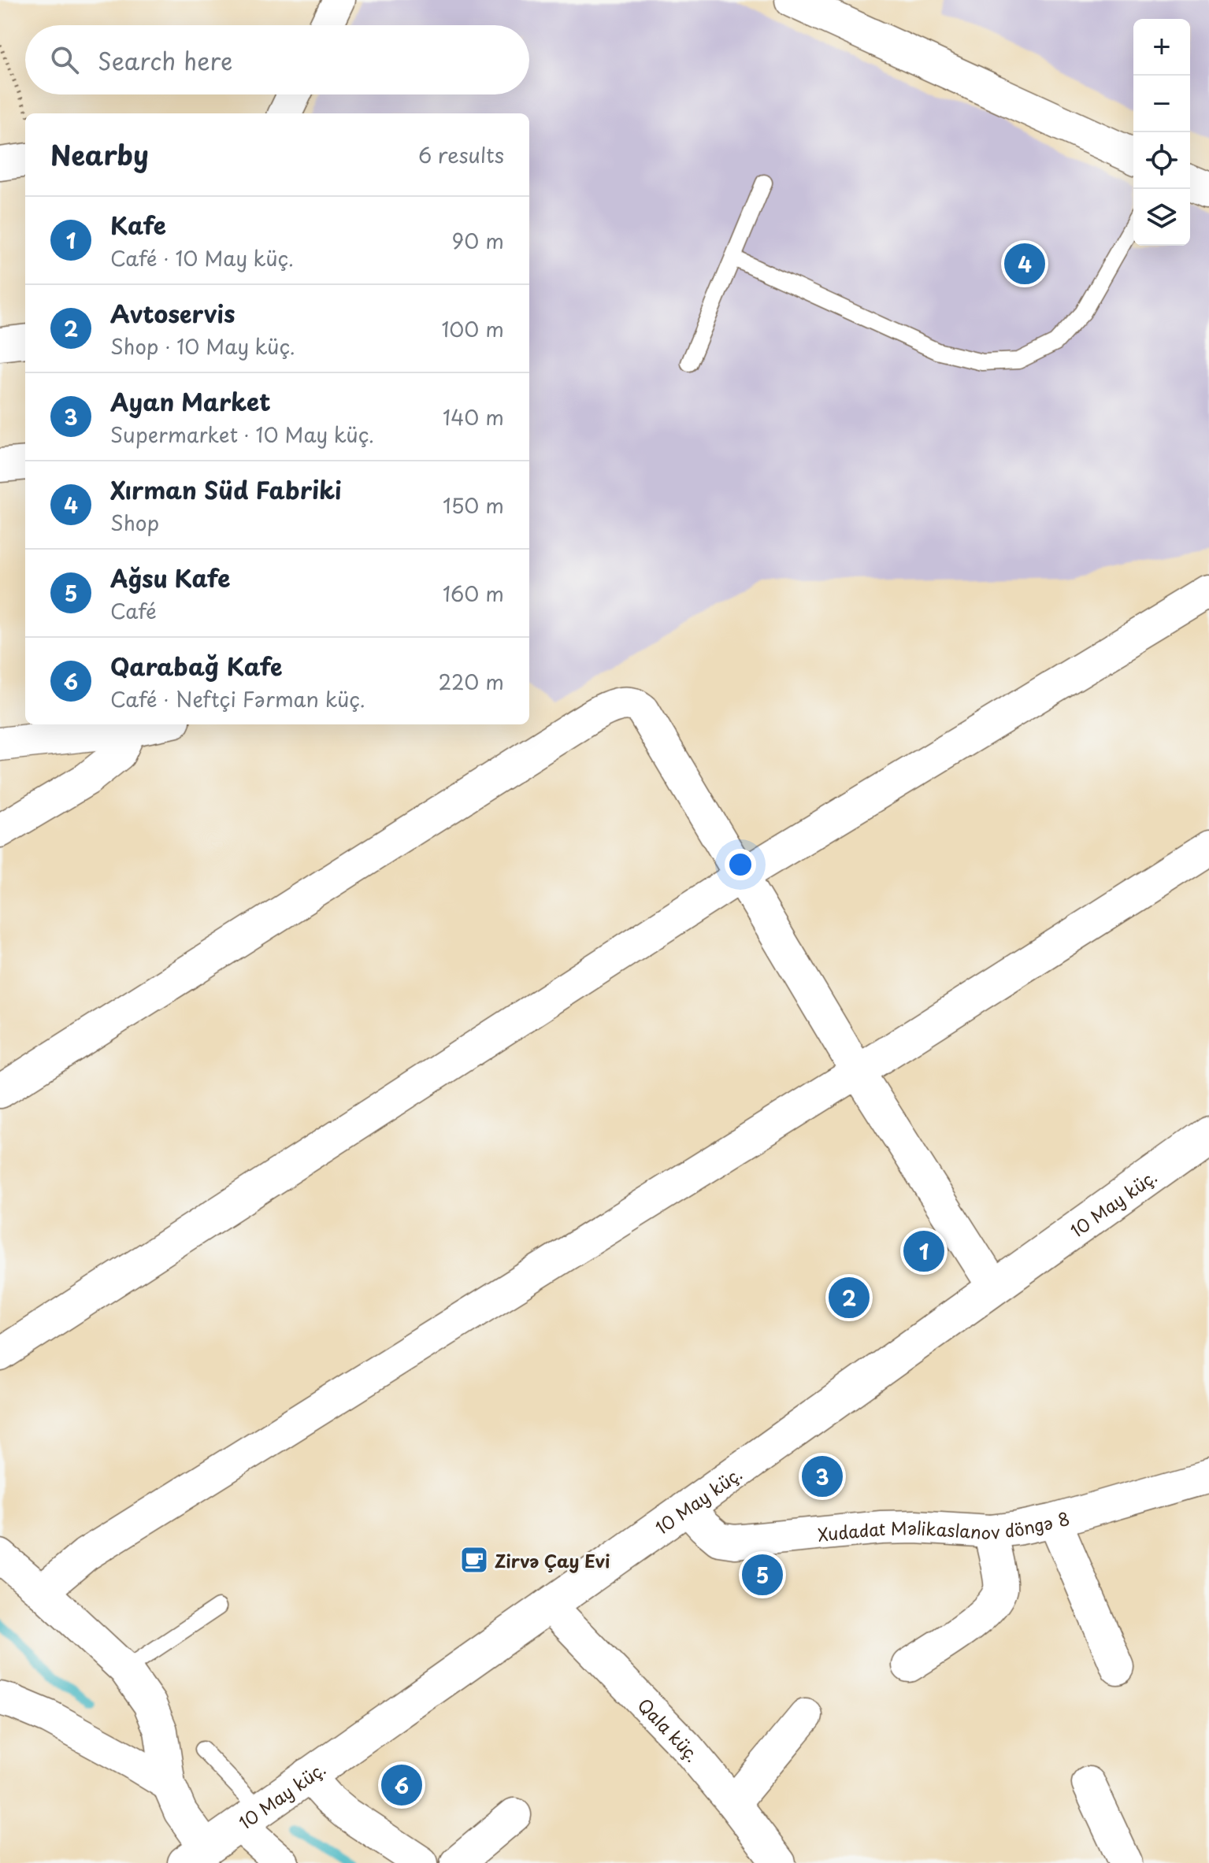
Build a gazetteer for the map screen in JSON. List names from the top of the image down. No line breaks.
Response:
{"streets":{"main road":["10 May küç."],"street":["Xudadat Məlikaslanov döngə 8","Qala küç."]},"crossings":[["10 May küç.","Xudadat Məlikaslanov döngə 8"],["10 May küç.","Qala küç."]],"places":{"cafe":["Zirvə Çay Evi"]},"page":{"map_buttons":["+","−"],"search":"Search here","heading":["Nearby","6 results"],"list":[{"mark":"1","name":"Kafe","note":"Café · 10 May küç.","value":"90 m"},{"mark":"2","name":"Avtoservis","note":"Shop · 10 May küç.","value":"100 m"},{"mark":"3","name":"Ayan Market","note":"Supermarket · 10 May küç.","value":"140 m"},{"mark":"4","name":"Xırman Süd Fabriki","note":"Shop","value":"150 m"},{"mark":"5","name":"Ağsu Kafe","note":"Café","value":"160 m"},{"mark":"6","name":"Qarabağ Kafe","note":"Café · Neftçi Fərman küç.","value":"220 m"}],"pins":["4","1","2","3","5","6"]}}
